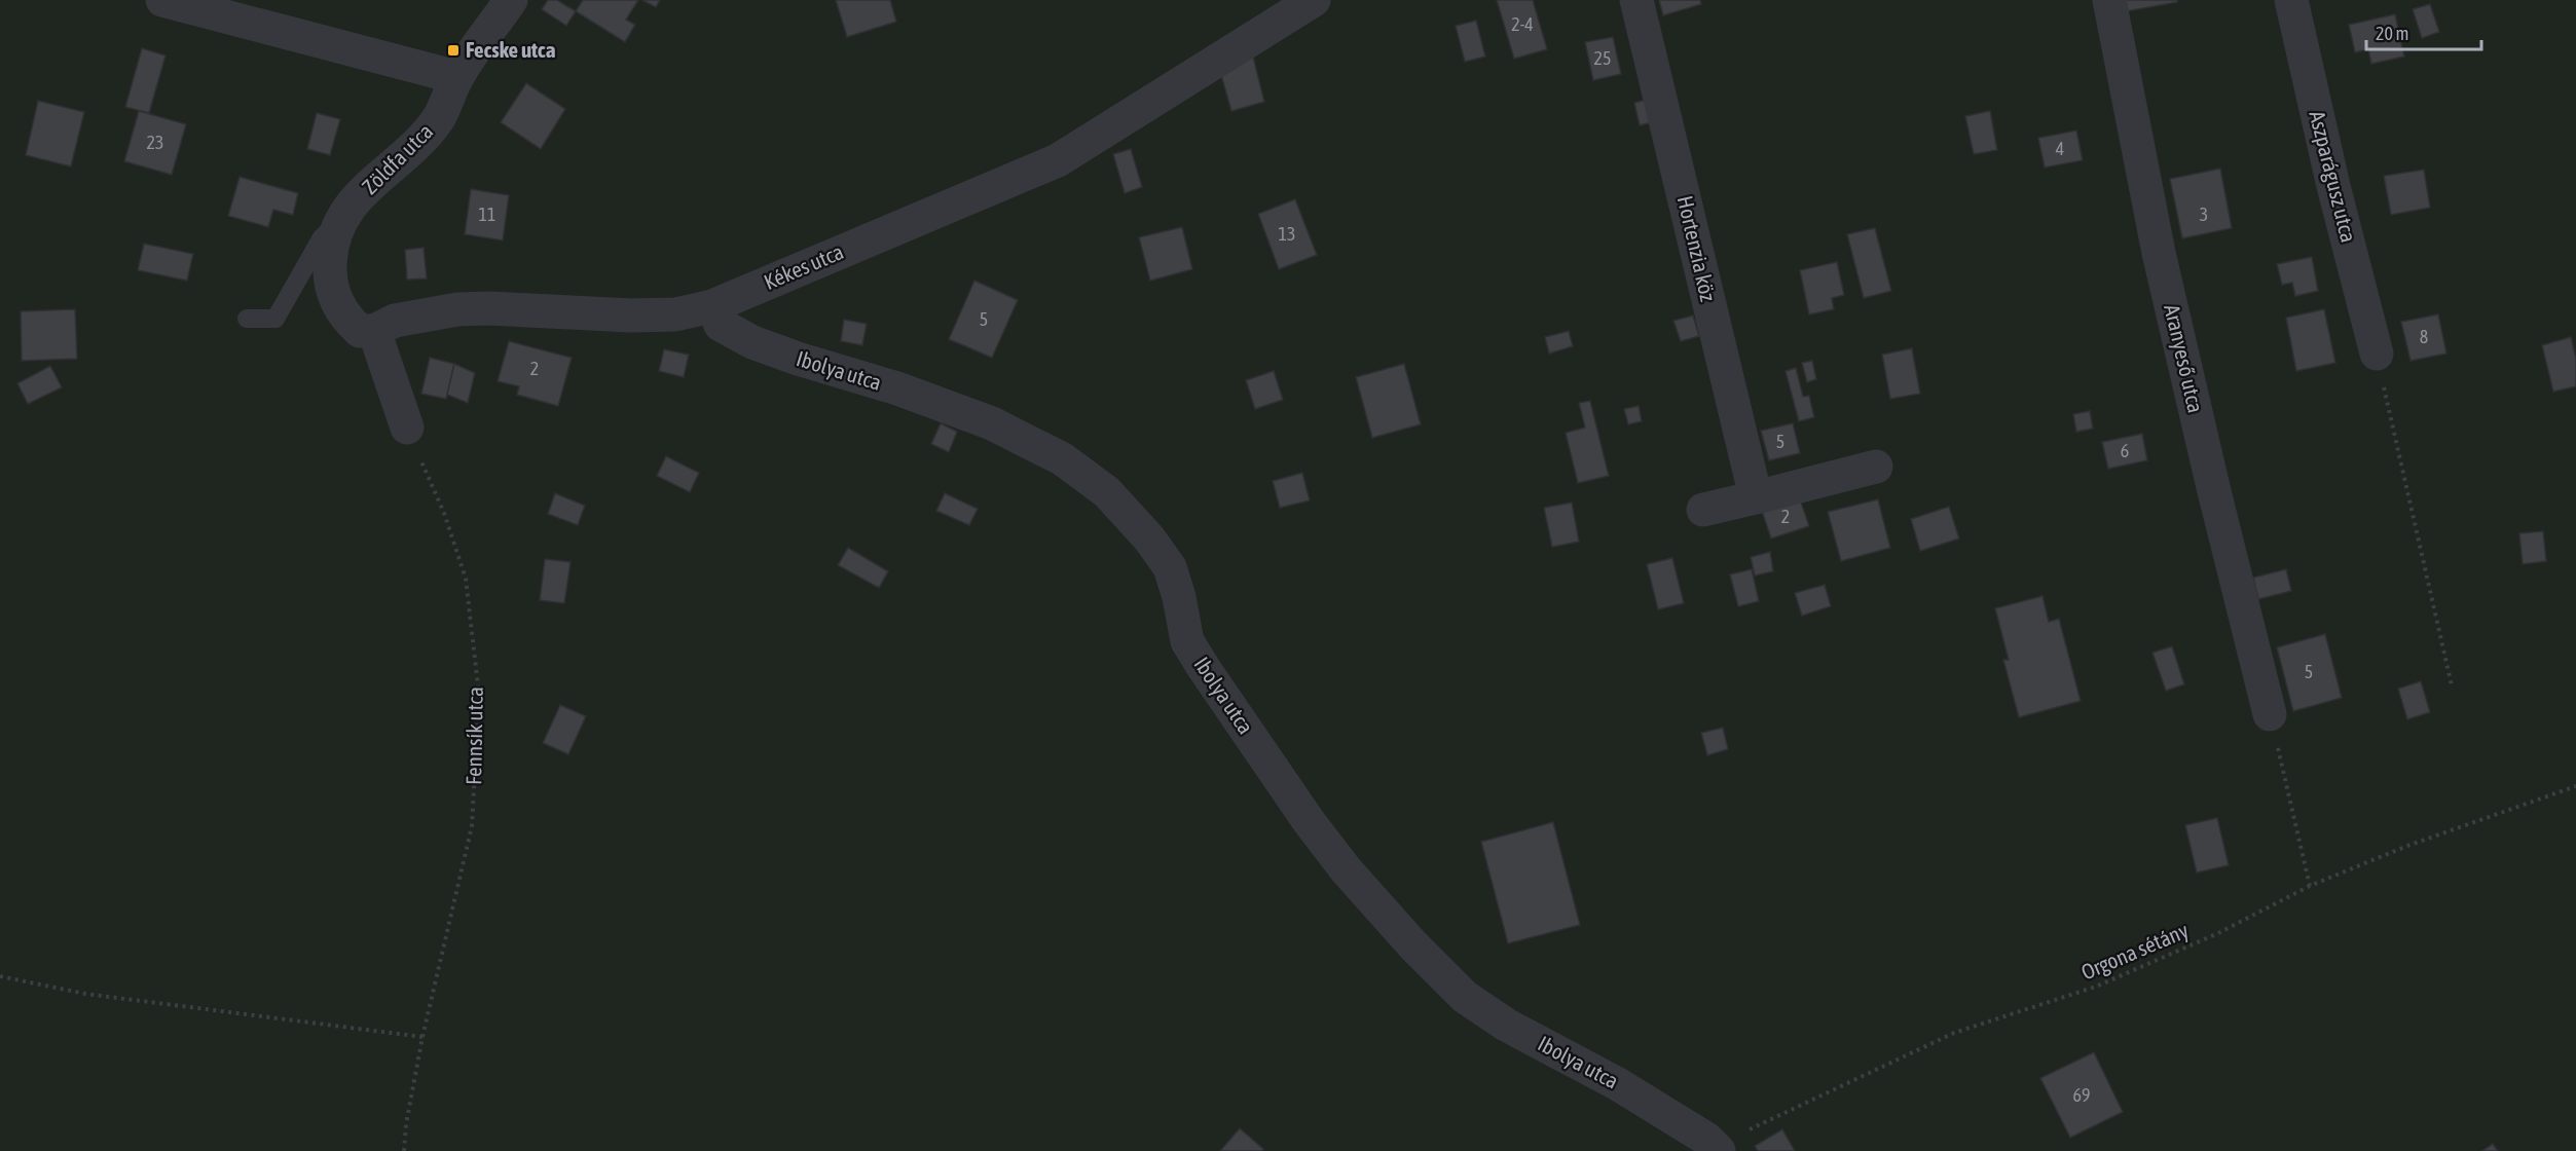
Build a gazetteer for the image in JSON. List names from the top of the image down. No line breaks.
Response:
{"streets":{"street":["Zöldfa utca","Aszparágusz utca","Hortenzia köz","Kékes utca","Aranyeső utca","Ibolya utca"],"path":["Fennsík utca","Orgona sétány"]},"crossings":[["Kékes utca","Ibolya utca"],["Ibolya utca","Orgona sétány"]],"places":{"transit":["Fecske utca"]},"house_numbers":["2-4","25","23","4","11","3","13","5","8","2","5","6","2","5","69"],"scale_bar":"20 m"}
